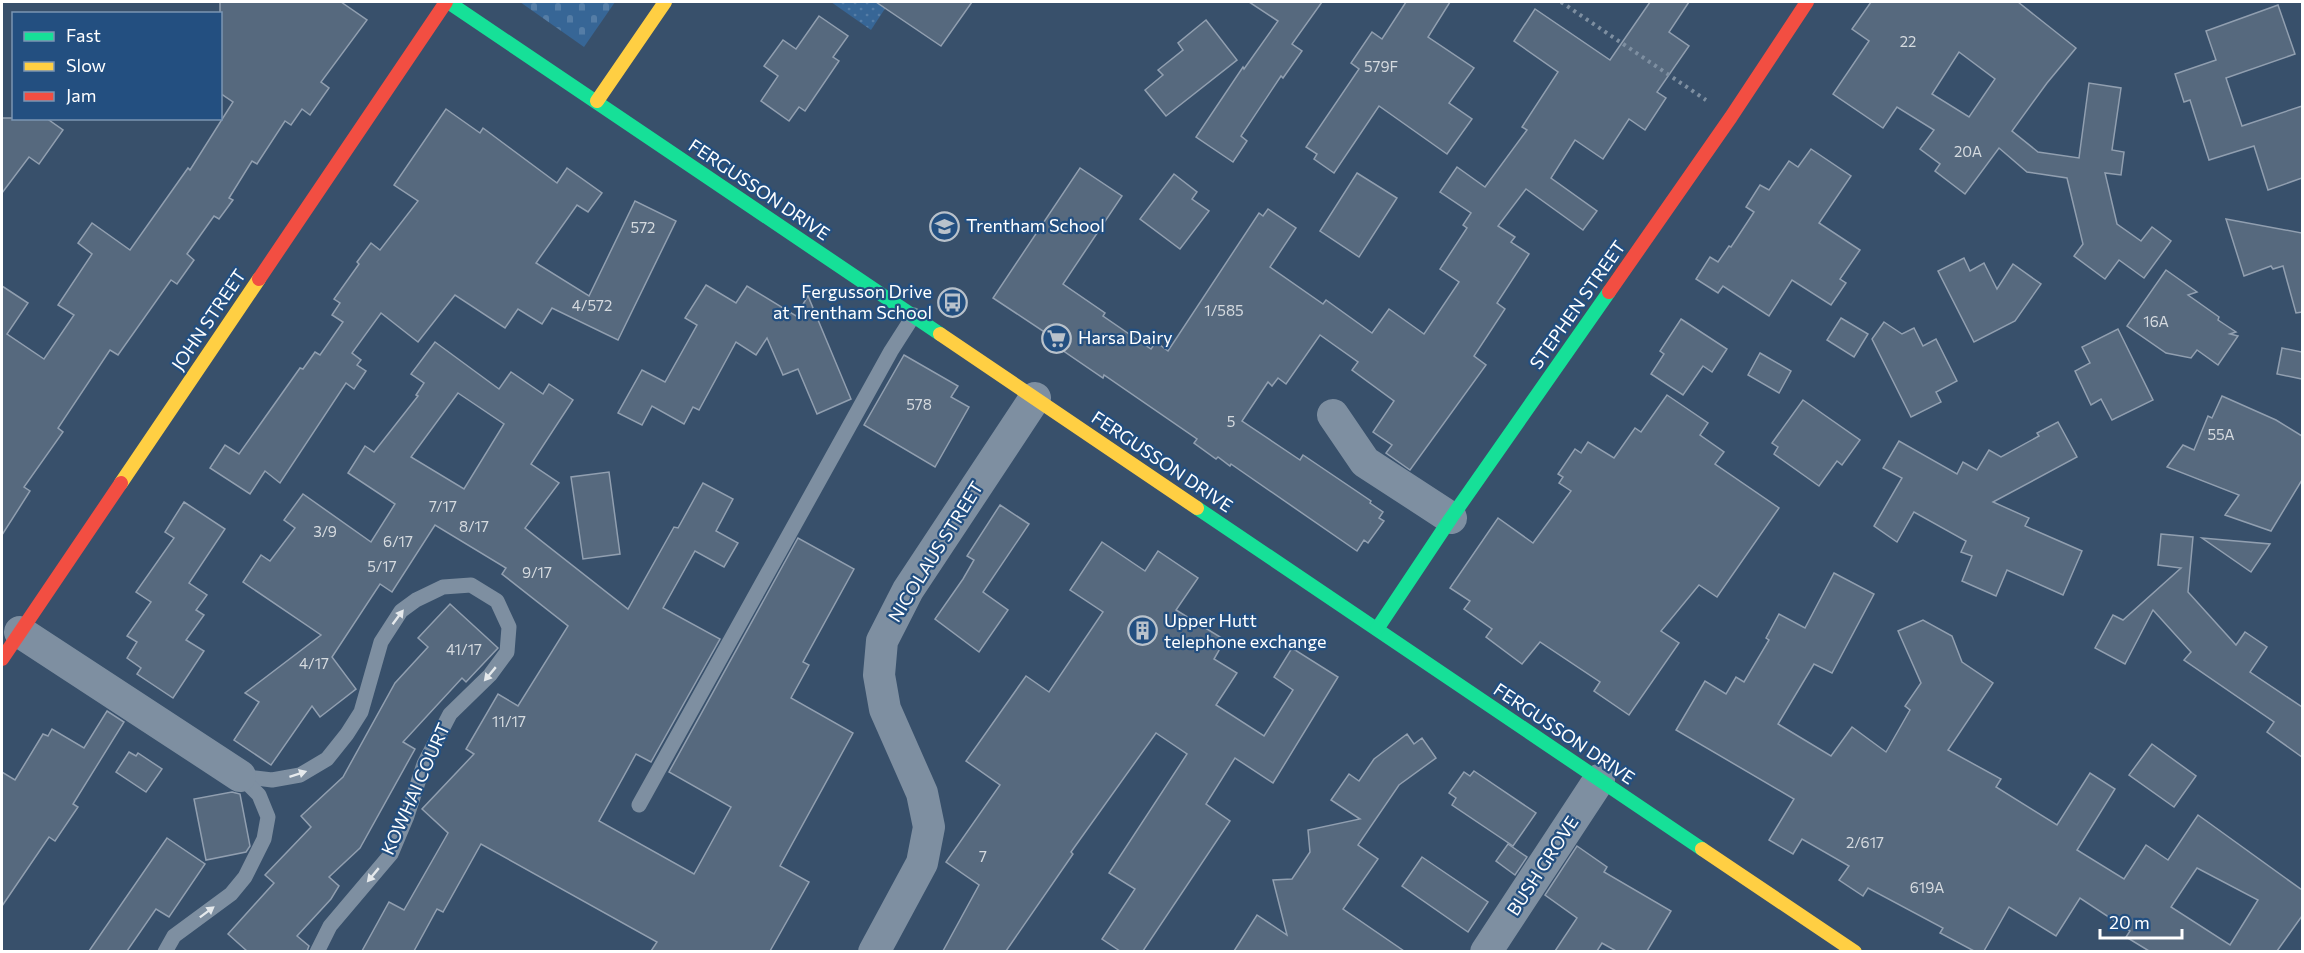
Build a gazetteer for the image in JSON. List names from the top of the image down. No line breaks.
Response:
{"streets":{"main road":["FERGUSSON DRIVE","STEPHEN STREET","JOHN STREET"],"street":["NICOLAUS STREET","KOWHAI COURT","BUSH GROVE"]},"crossings":[["FERGUSSON DRIVE","STEPHEN STREET"],["FERGUSSON DRIVE","JOHN STREET"],["FERGUSSON DRIVE","NICOLAUS STREET"],["FERGUSSON DRIVE","BUSH GROVE"],["JOHN STREET","KOWHAI COURT"]],"places":{"school or university":["Trentham School"],"bus stop":["Fergusson Drive at Trentham School"],"supermarket":["Harsa Dairy"],"building":["Upper Hutt telephone exchange"]},"house_numbers":["22","579F","20A","572","4/572","1/585","16A","578","5","55A","7/17","8/17","3/9","6/17","5/17","9/17","41/17","4/17","11/17","2/617","7","619A"],"legend":["Fast","Slow","Jam"],"scale_bar":"20 m"}
